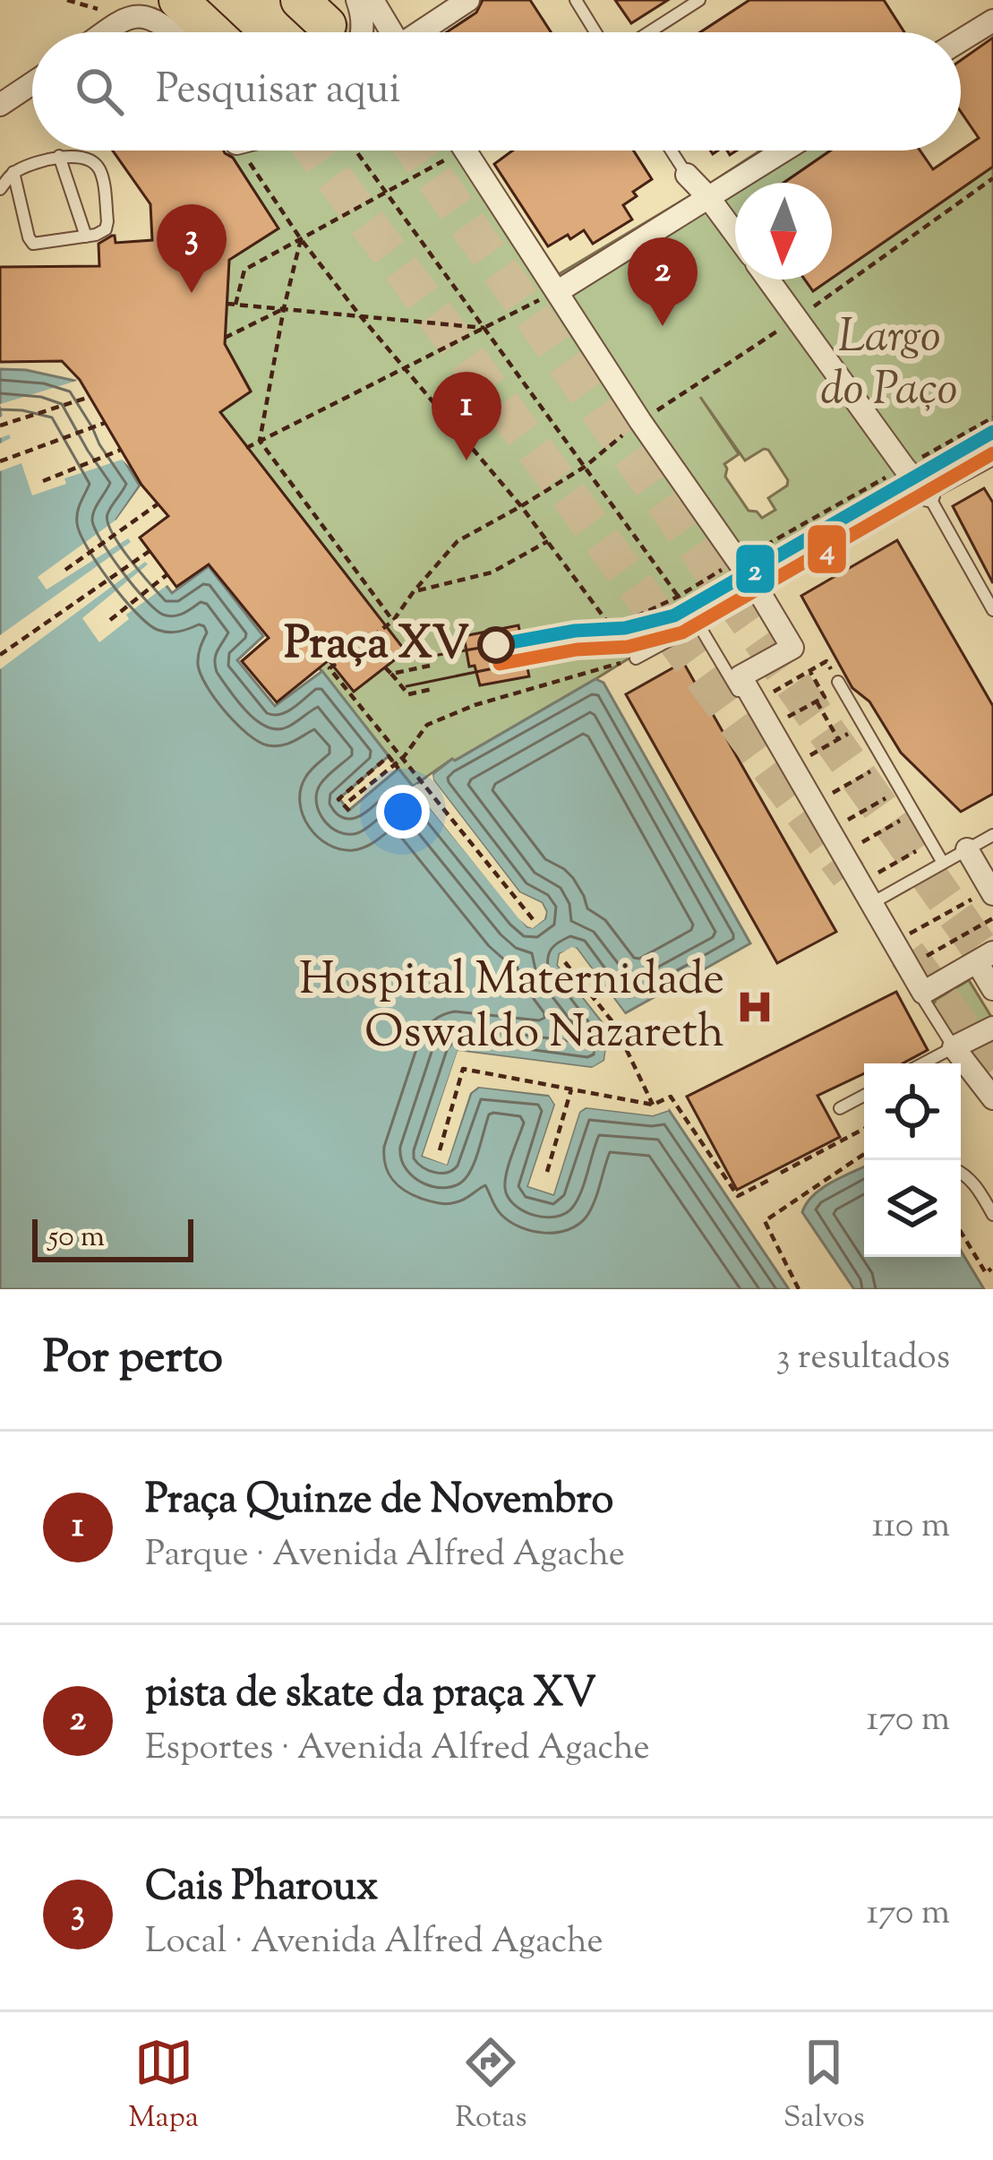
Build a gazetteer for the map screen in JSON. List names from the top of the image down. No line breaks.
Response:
{"parks":["Largo do Paço"],"places":{"other":["Praça XV"],"hospital":["Hospital Maternidade Oswaldo Nazareth"]},"lines":["transit line 2","transit line 4"],"scale_bar":"50 m","north":"bottom","page":{"search":"Pesquisar aqui","pins":["3","2","1"],"scale":"50 m","heading":["Por perto","3 resultados"],"list":[{"mark":"1","name":"Praça Quinze de Novembro","note":"Parque · Avenida Alfred Agache","value":"110 m"},{"mark":"2","name":"pista de skate da praça XV","note":"Esportes · Avenida Alfred Agache","value":"170 m"},{"mark":"3","name":"Cais Pharoux","note":"Local · Avenida Alfred Agache","value":"170 m"}],"nav":["Mapa","Rotas","Salvos"]}}
